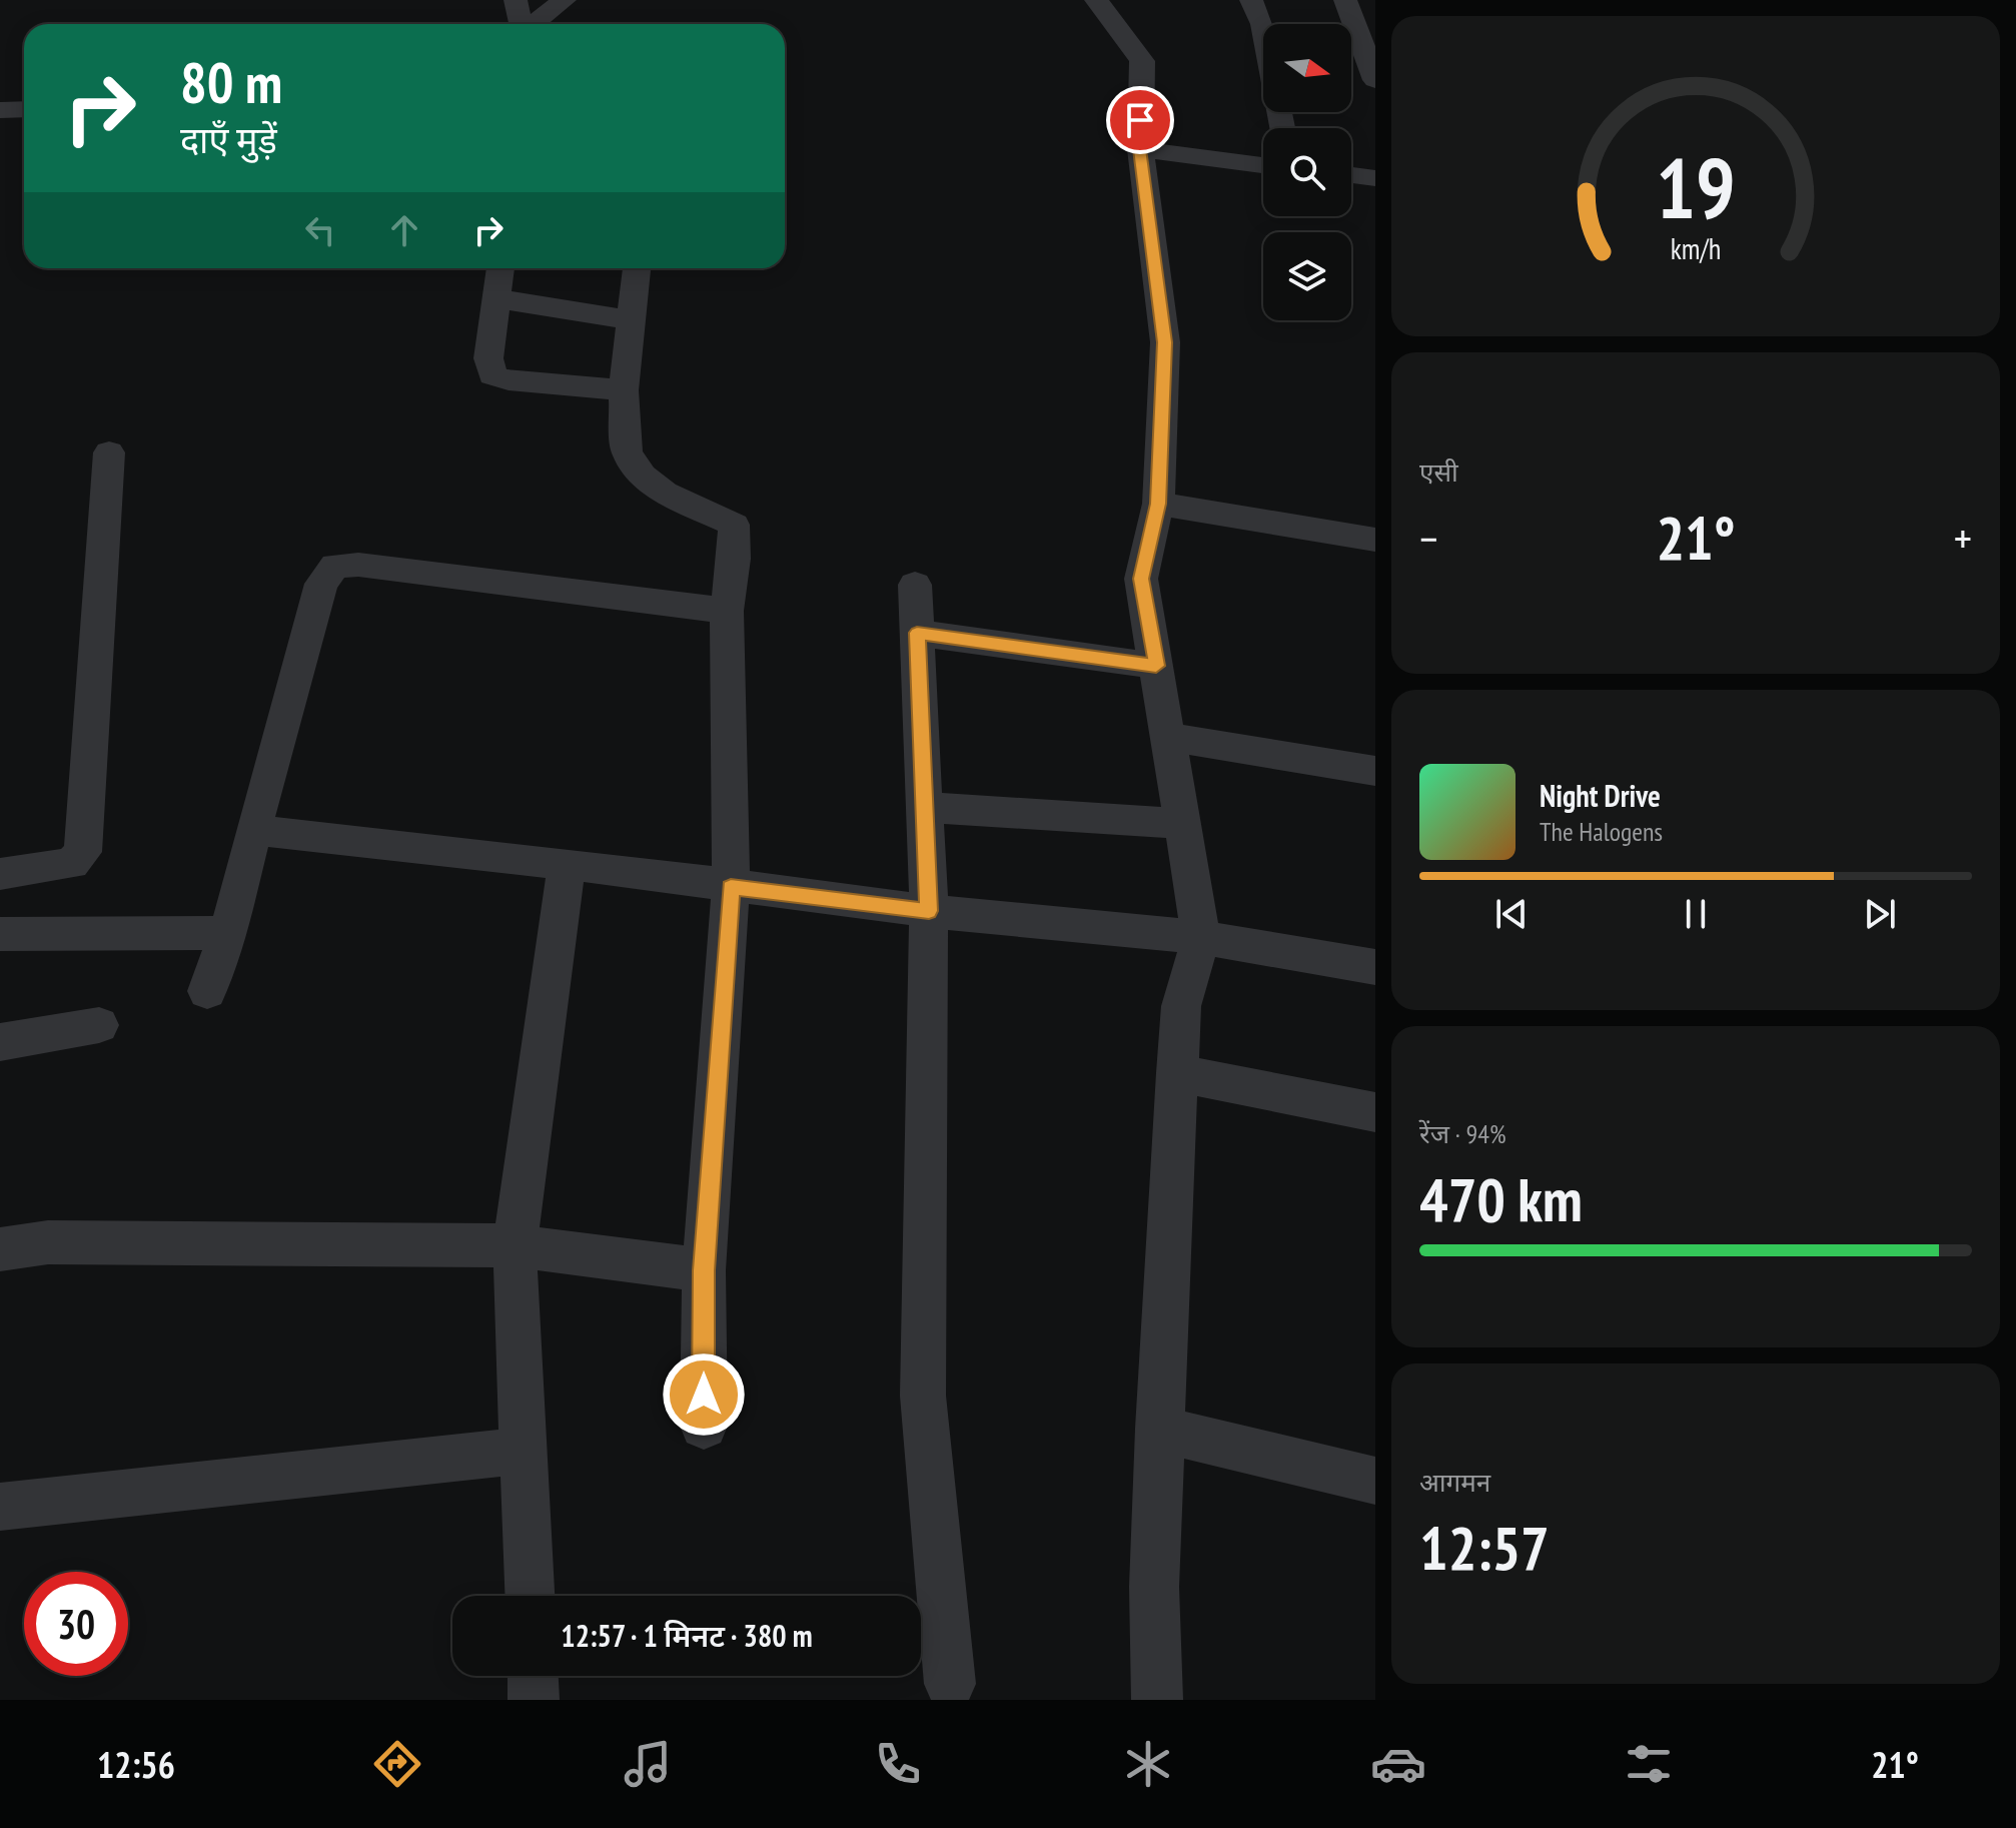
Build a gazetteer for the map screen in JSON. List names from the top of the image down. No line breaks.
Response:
{"north":"right","page":{"turn":["80 m","दाएँ मुड़ें"],"tile":["एसी",["रेंज · 94%","470 km"],["आगमन","12:57"]],"heat":["−","21°","+"],"song":["Night Drive","The Halogens"],"limit":"30","trip":"12:57 · 1 मिनट · 380 m","tabs":["12:56","21°"],"gauge":["19","km/h"]}}
